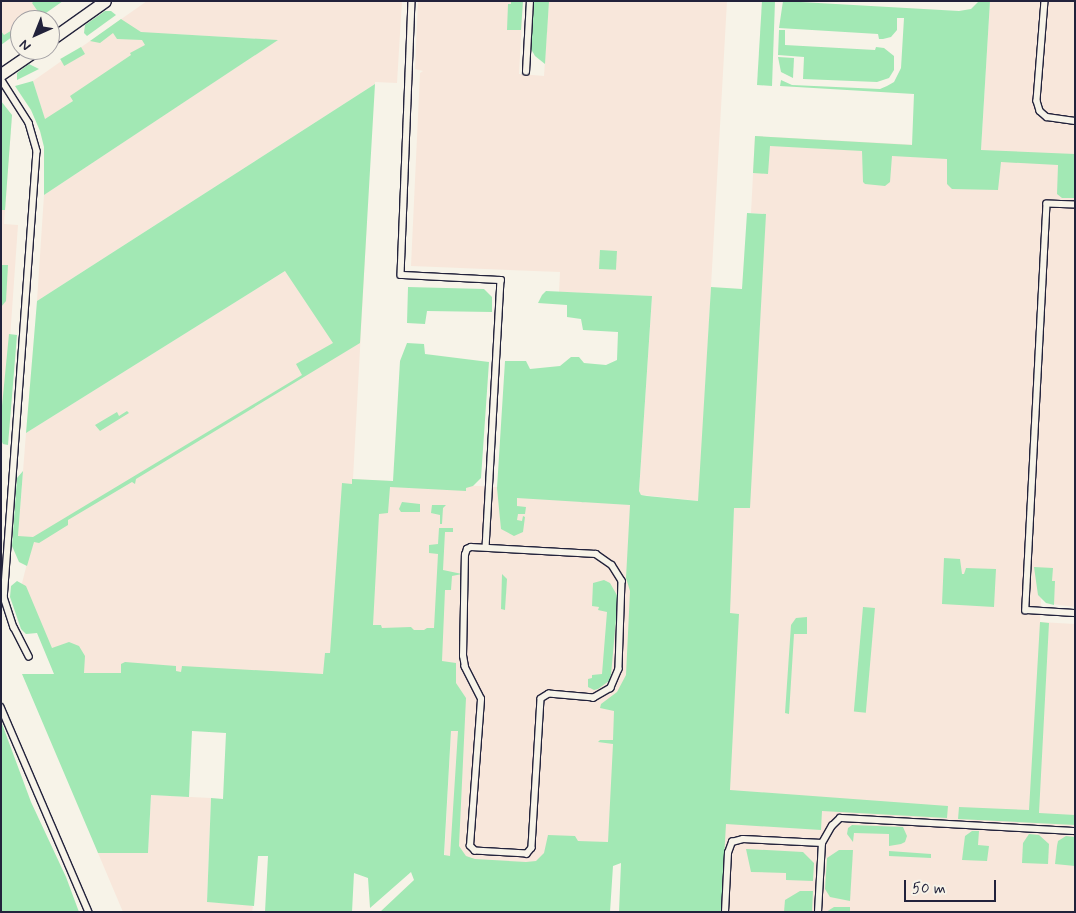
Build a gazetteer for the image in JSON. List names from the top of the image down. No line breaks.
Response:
{"scale_bar":"50 m","north":"bottom left"}
